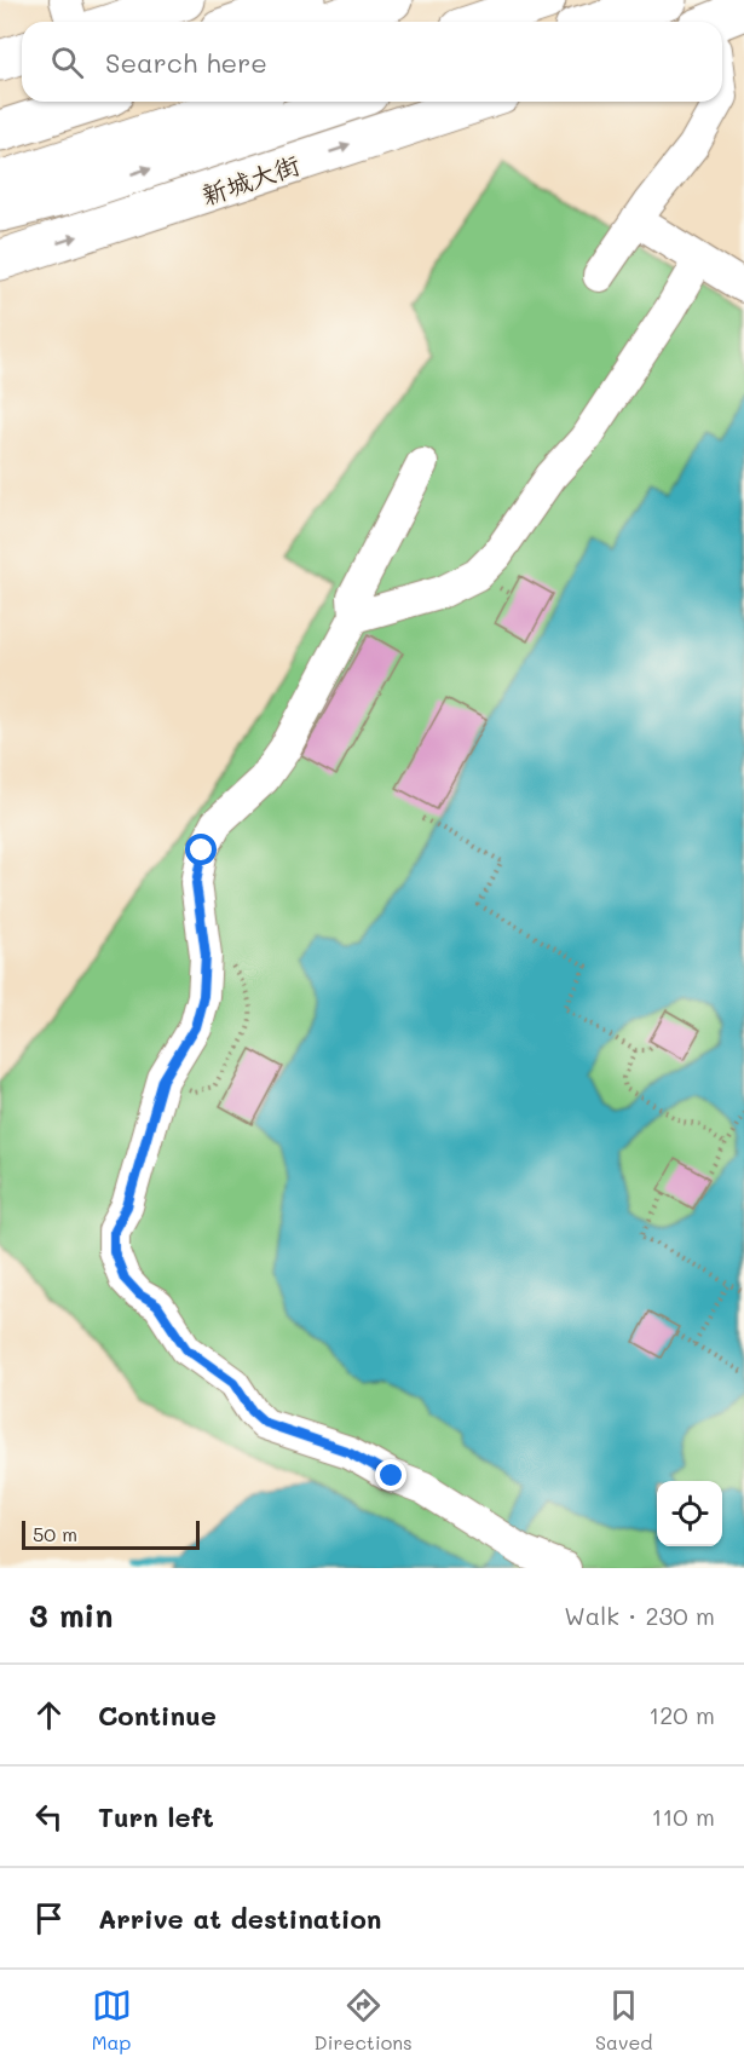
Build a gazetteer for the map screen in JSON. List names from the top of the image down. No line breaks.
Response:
{"streets":{"main road":["新城大街"]},"scale_bar":"50 m","page":{"search":"Search here","scale":"50 m","heading":["3 min","Walk · 230 m"],"list":[["Continue","120 m"],["Turn left","110 m"],"Arrive at destination"],"nav":["Map","Directions","Saved"]}}
